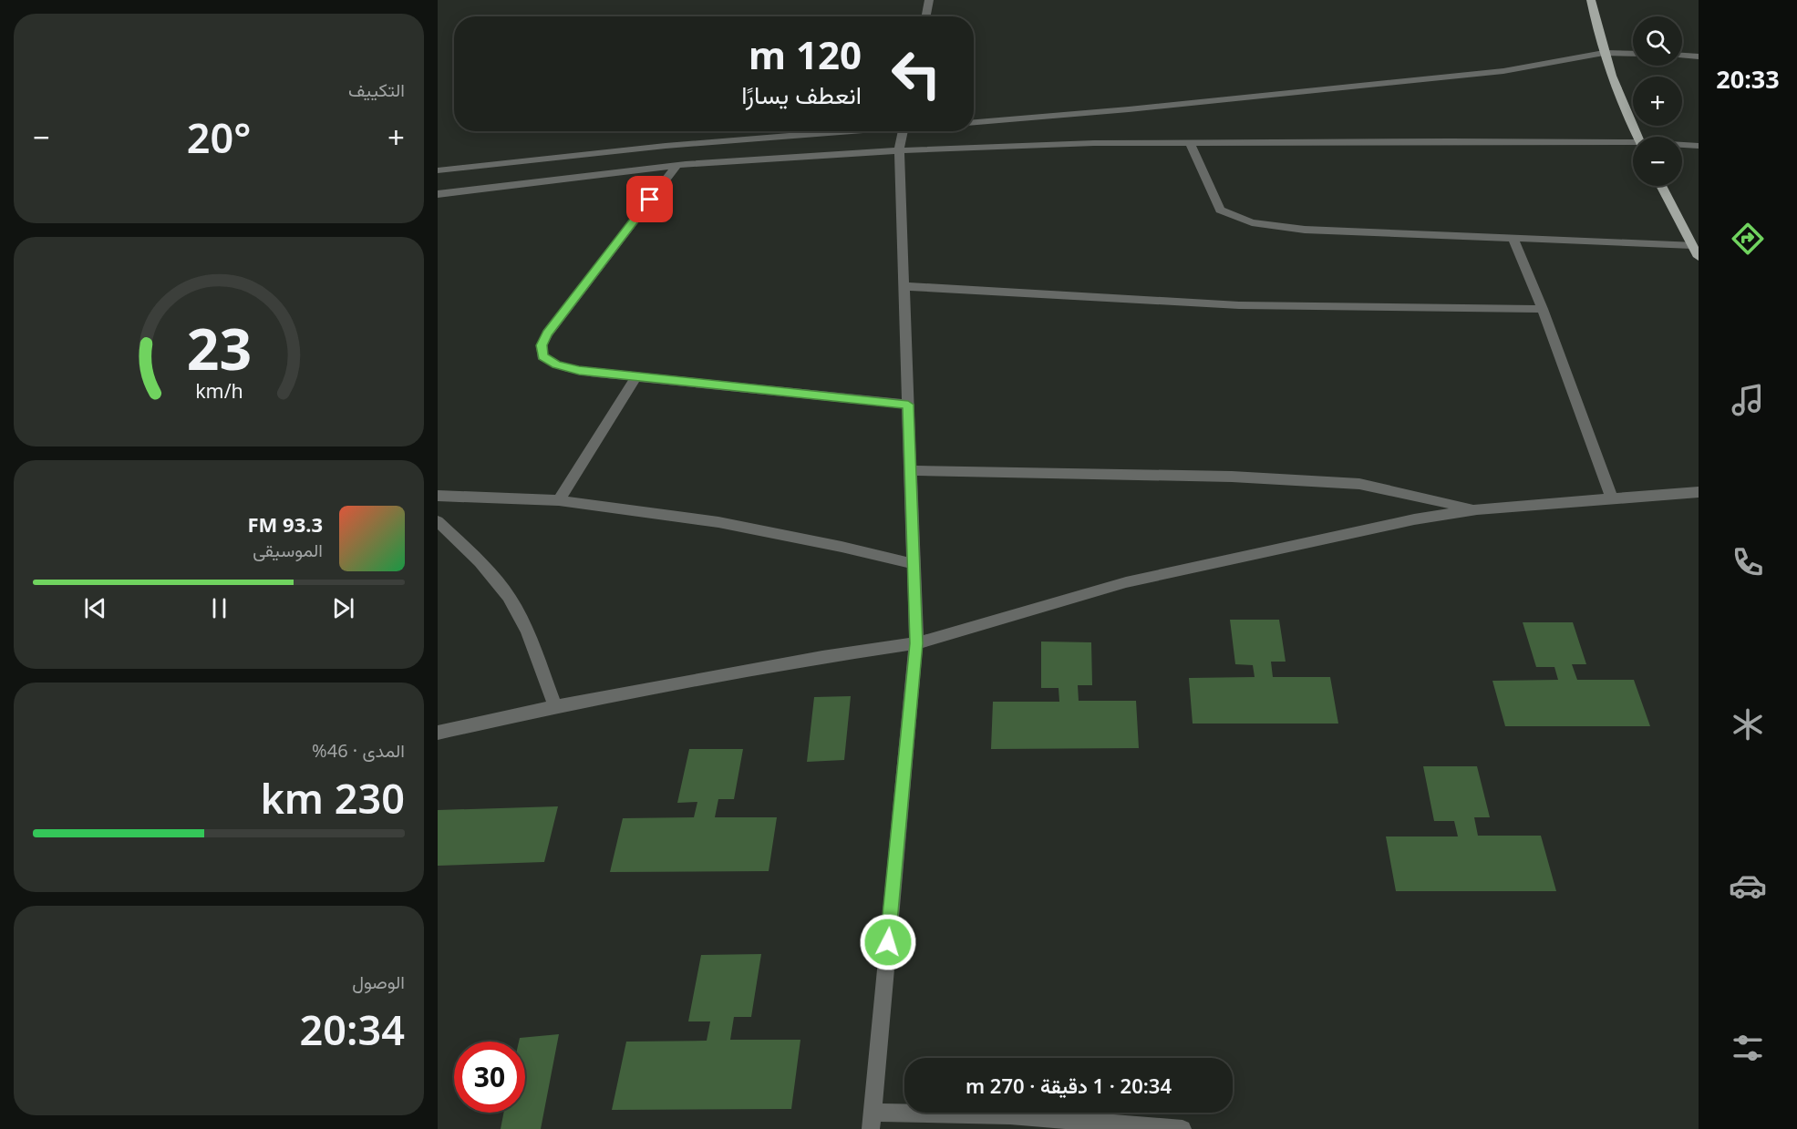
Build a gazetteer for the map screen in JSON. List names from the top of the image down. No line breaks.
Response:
{"page":{"tabs":"20:33","tile":["التكييف",["المدى · 46%","230 km"],["الوصول","20:34"]],"map_buttons":["+","−"],"turn":["120 m","انعطف يسارًا"],"heat":["−","20°","+"],"song":["93.3 FM","الموسيقى"],"limit":"30","trip":"20:34 · 1 دقيقة · 270 m","gauge":["23","km/h"]}}
